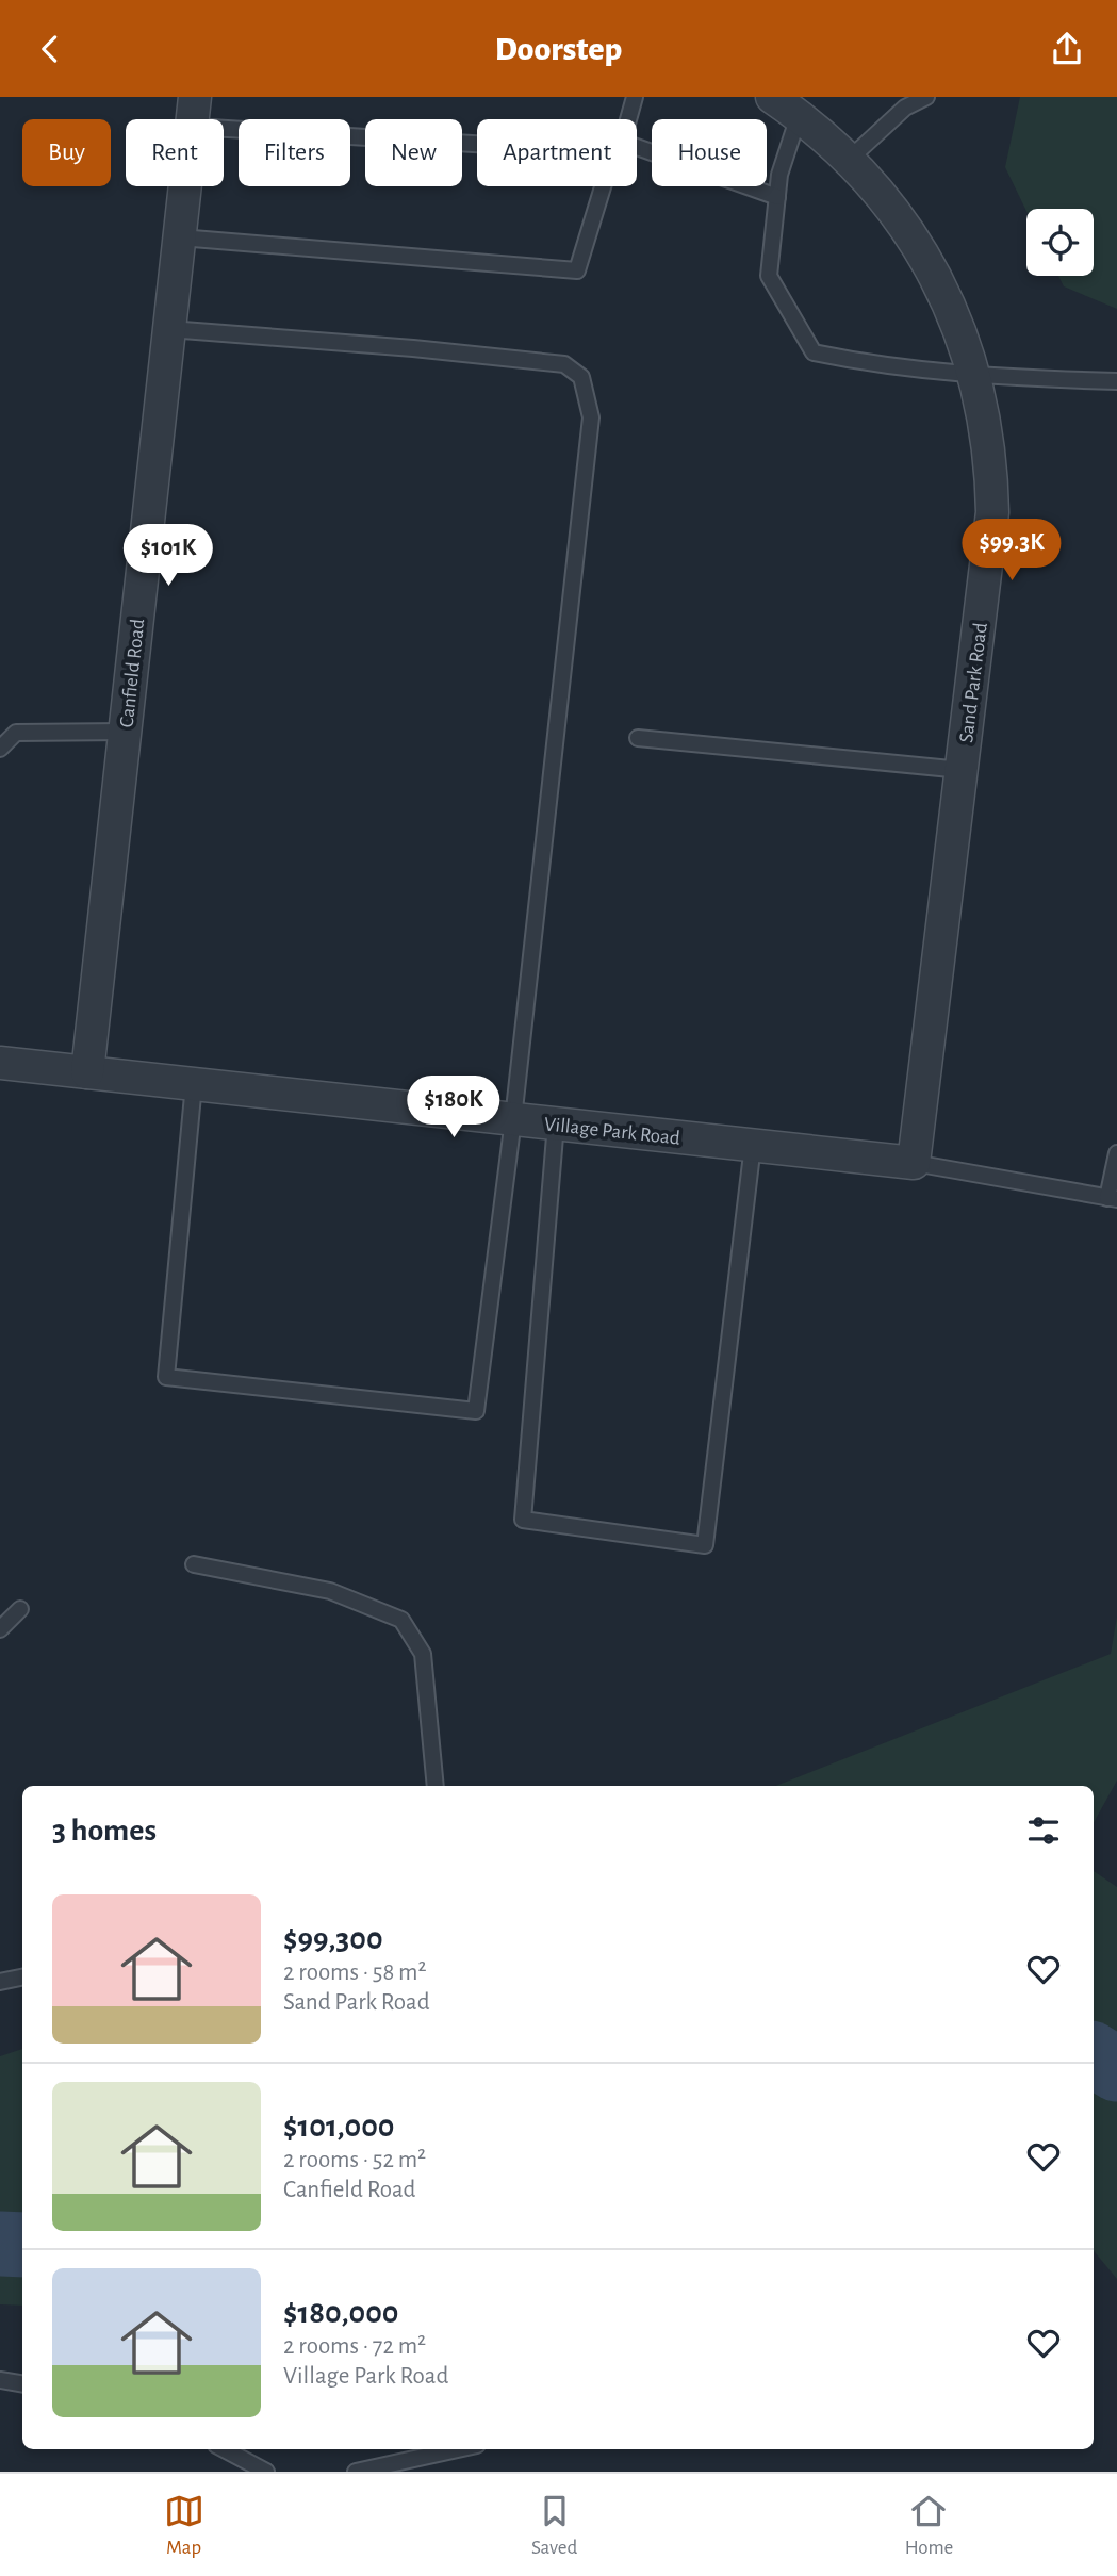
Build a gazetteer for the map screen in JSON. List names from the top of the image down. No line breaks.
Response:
{"streets":{"street":["Canfield Road","Sand Park Road","Village Park Road"]},"crossings":[["Canfield Road","Village Park Road"],["Sand Park Road","Village Park Road"]],"page":{"header":"Doorstep","chip":["Buy","Rent","Filters","New","Apartment","House"],"price":["$99.3K","$101K","$180K"],"heading":"3 homes","list":[{"name":"$99,300","note":"2 rooms · 58 m² · Sand Park Road"},{"name":"$101,000","note":"2 rooms · 52 m² · Canfield Road"},{"name":"$180,000","note":"2 rooms · 72 m² · Village Park Road"}],"tabs":["Map","Saved","Home"]}}
